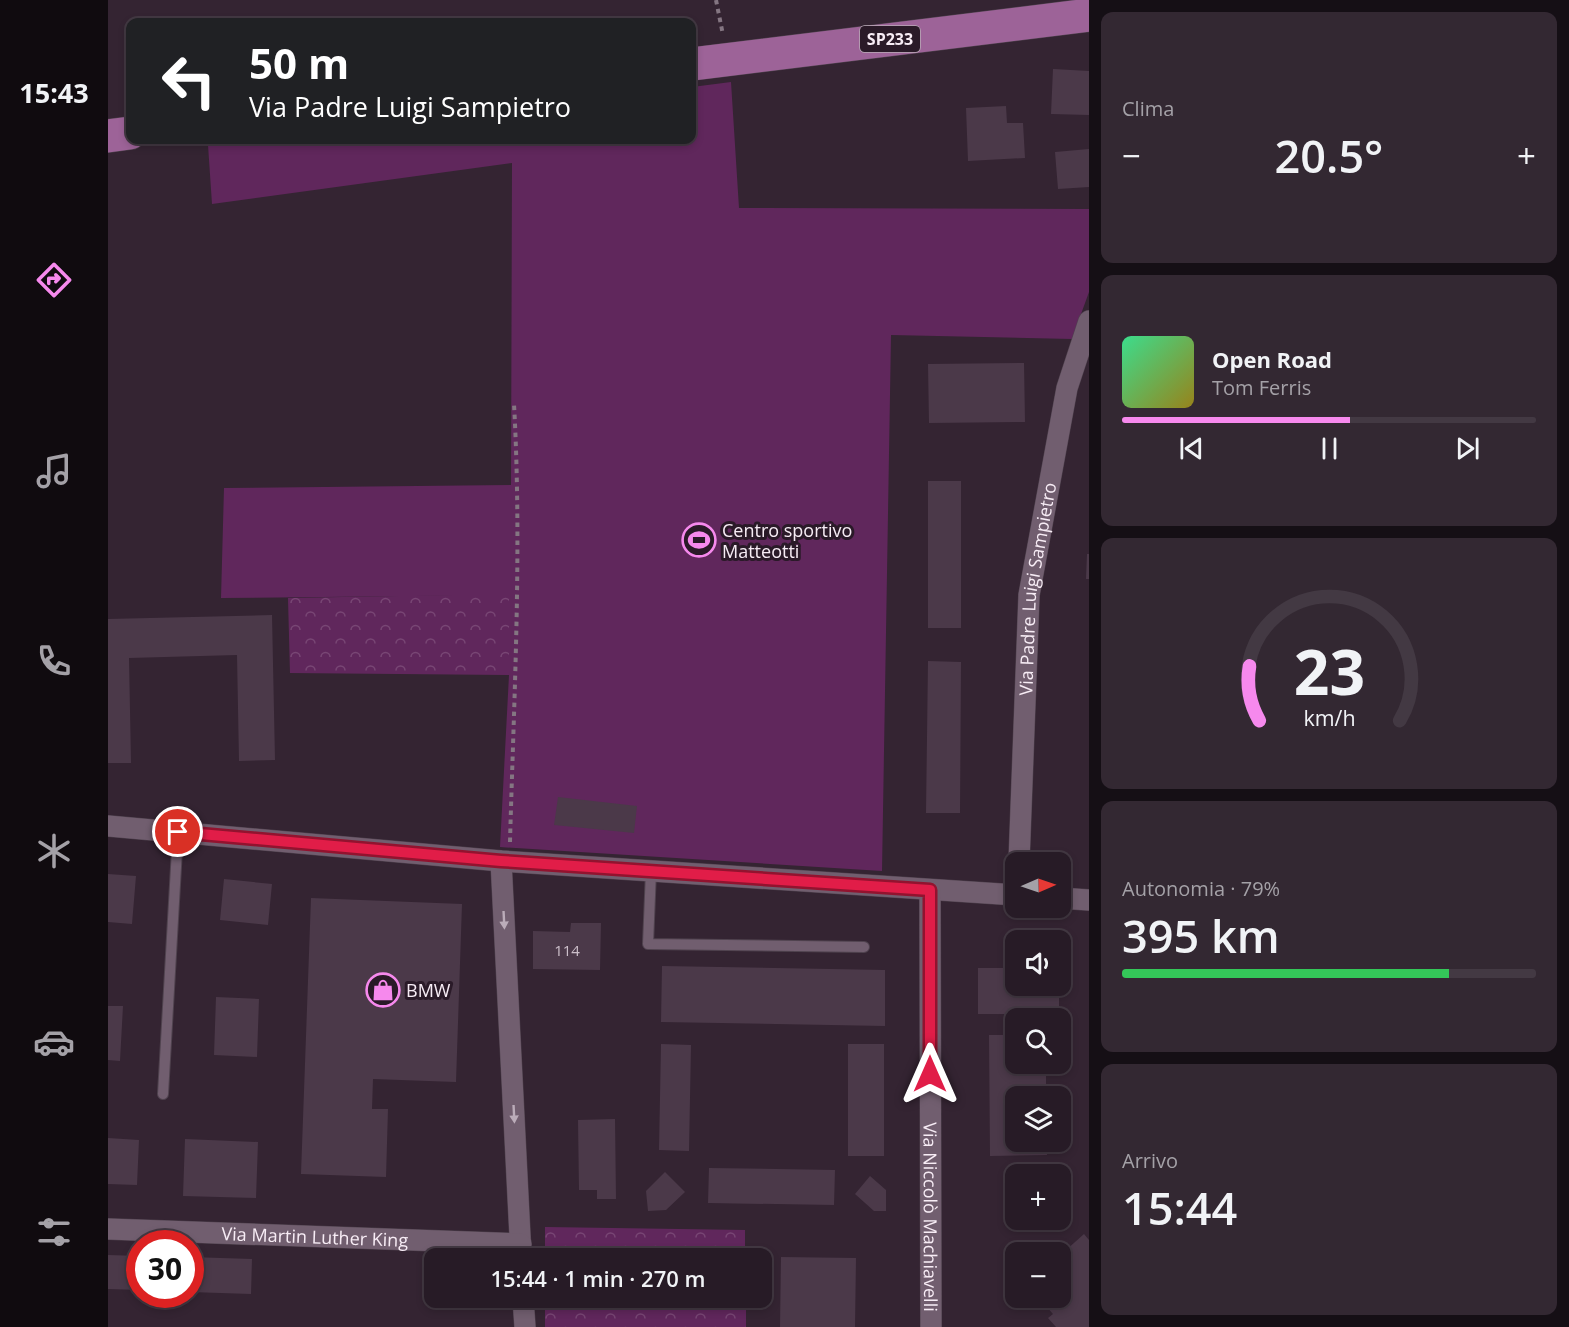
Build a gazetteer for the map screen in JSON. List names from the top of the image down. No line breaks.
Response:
{"streets":{"main road":["SP233"],"street":["Via Padre Luigi Sampietro","Via Niccolò Machiavelli","Via Martin Luther King"]},"one_way":["Via Martin Luther King"],"places":{"sports":["Centro sportivo Matteotti"],"shop":["BMW"]},"house_numbers":["114"],"north":"right","page":{"tabs":"15:43","tile":["Clima",["Autonomia · 79%","395 km"],["Arrivo","15:44"]],"turn":["50 m","Via Padre Luigi Sampietro"],"heat":["−","20.5°","+"],"song":["Open Road","Tom Ferris"],"map_buttons":["+","−"],"limit":"30","trip":"15:44 · 1 min · 270 m","gauge":["23","km/h"]}}
